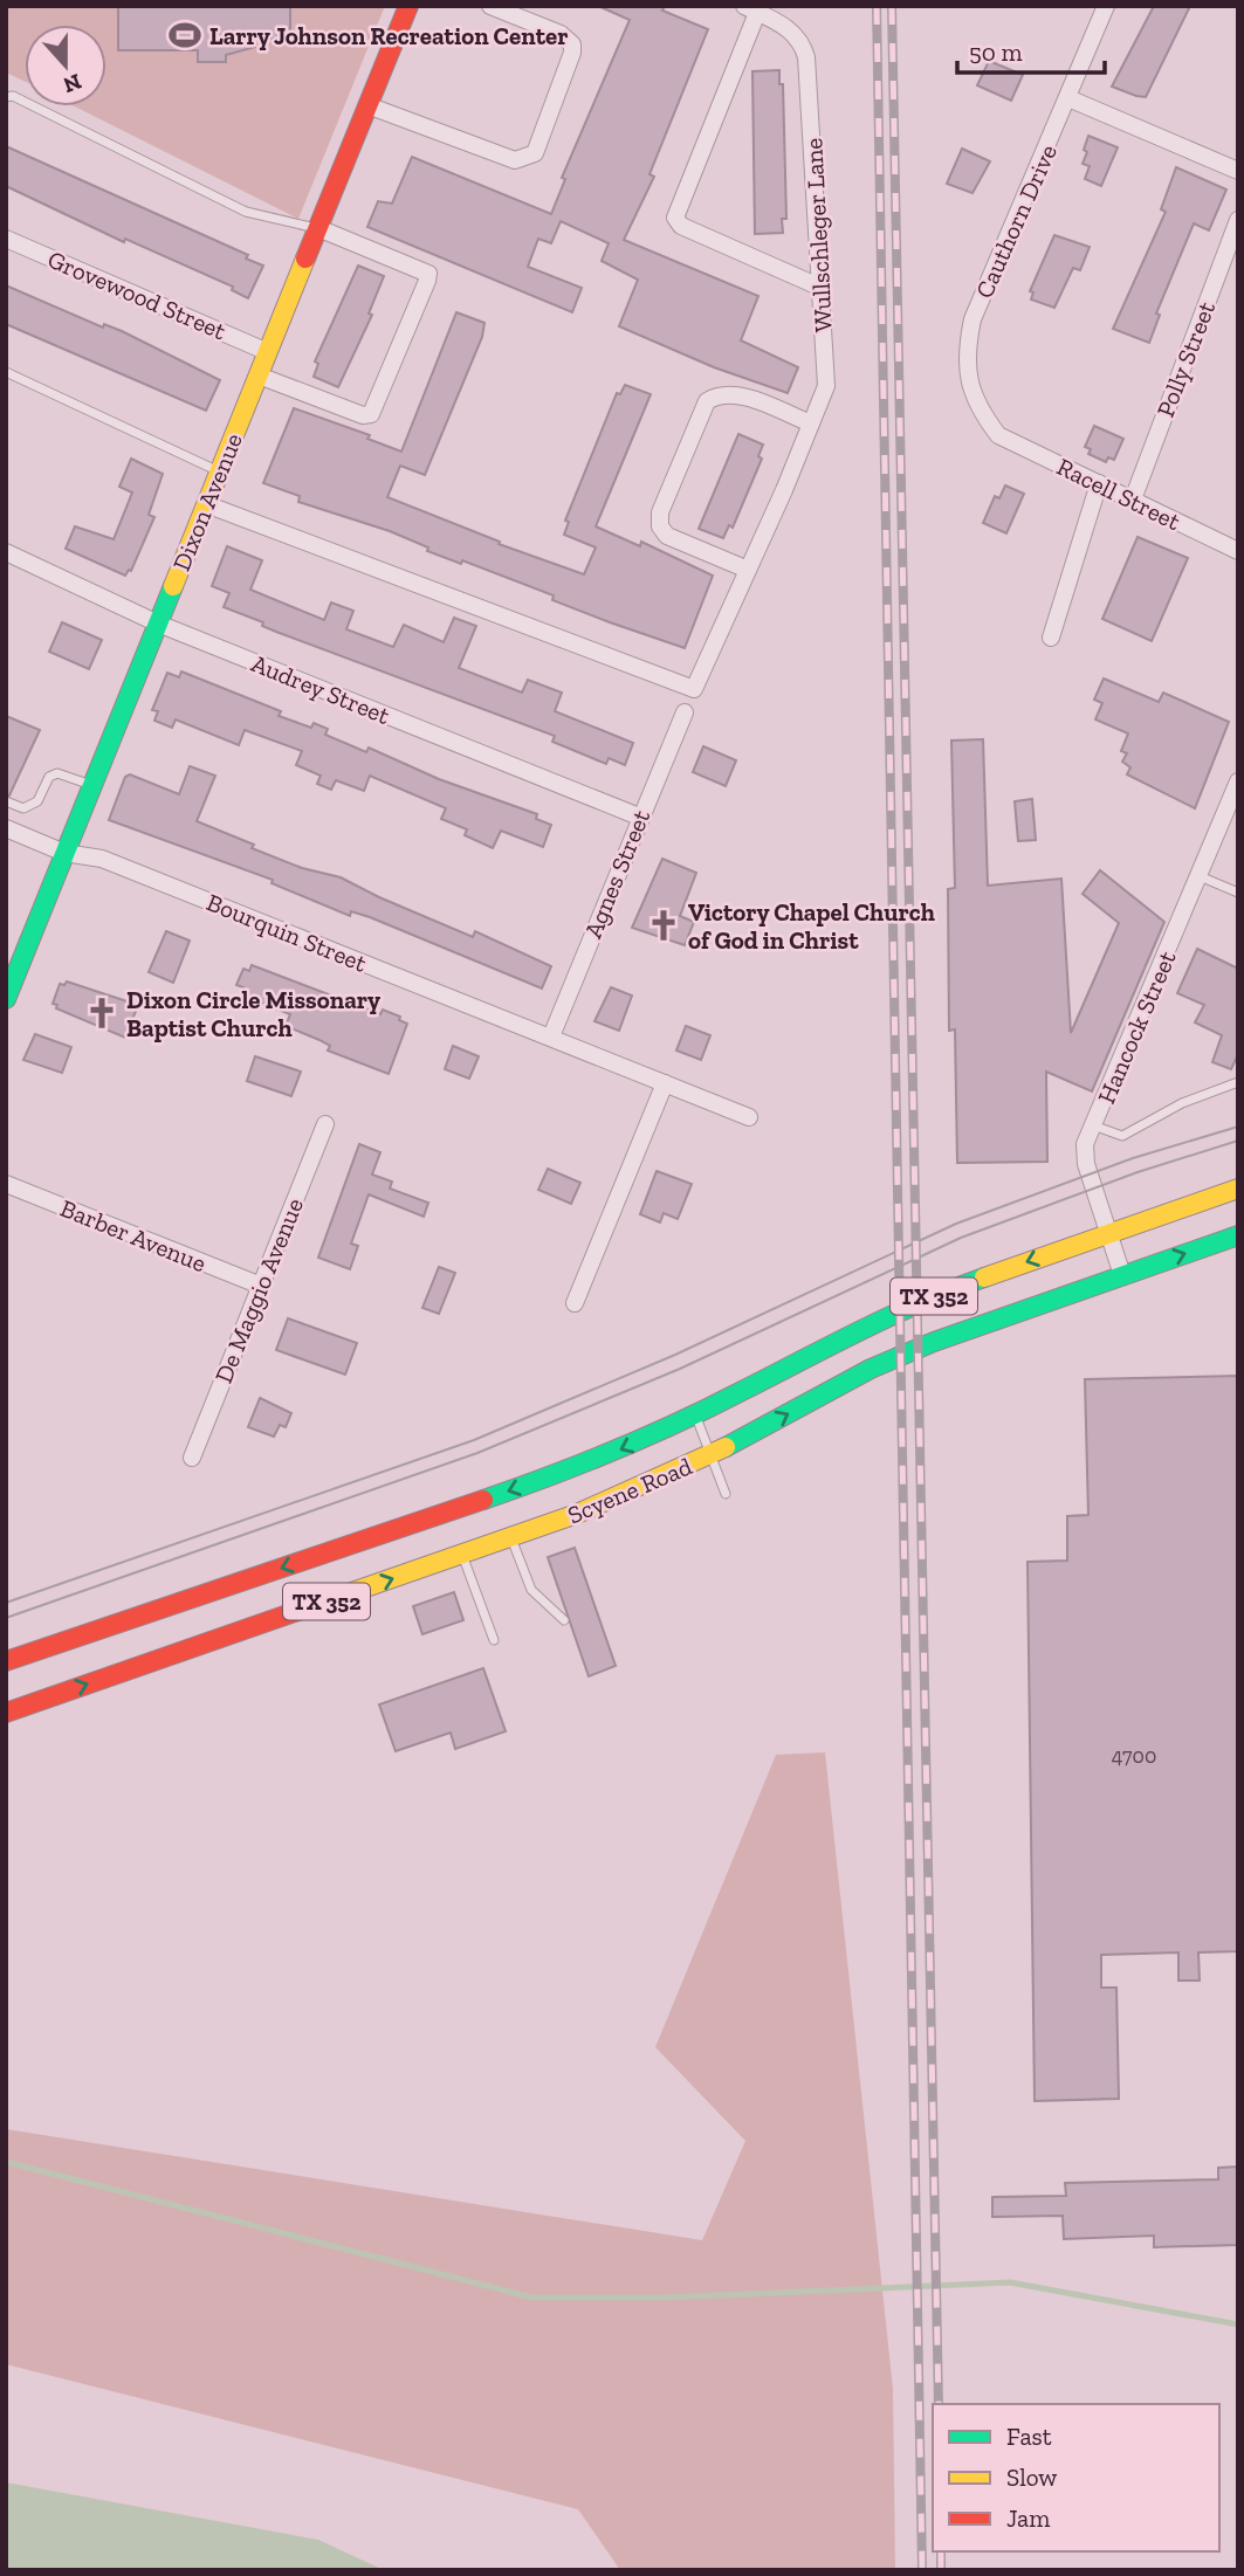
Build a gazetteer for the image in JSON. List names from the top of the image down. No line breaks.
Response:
{"streets":{"main road":["Dixon Avenue","TX 352","Scyene Road"],"street":["Cauthorn Drive","Wullschleger Lane","Grovewood Street","Polly Street","Racell Street","Audrey Street","Agnes Street","Bourquin Street","Hancock Street","Barber Avenue","De Maggio Avenue"]},"crossings":[["Cauthorn Drive","Racell Street"],["Grovewood Street","Dixon Avenue"],["Polly Street","Racell Street"],["Dixon Avenue","Audrey Street"],["Dixon Avenue","Bourquin Street"],["Audrey Street","Agnes Street"],["Agnes Street","Bourquin Street"],["Hancock Street","Scyene Road"],["Barber Avenue","De Maggio Avenue"]],"places":{"sports":["Larry Johnson Recreation Center"],"church":["Victory Chapel Church of God in Christ","Dixon Circle Missonary Baptist Church"]},"house_numbers":["4700"],"legend":["Fast","Slow","Jam"],"scale_bar":"50 m","north":"bottom"}
